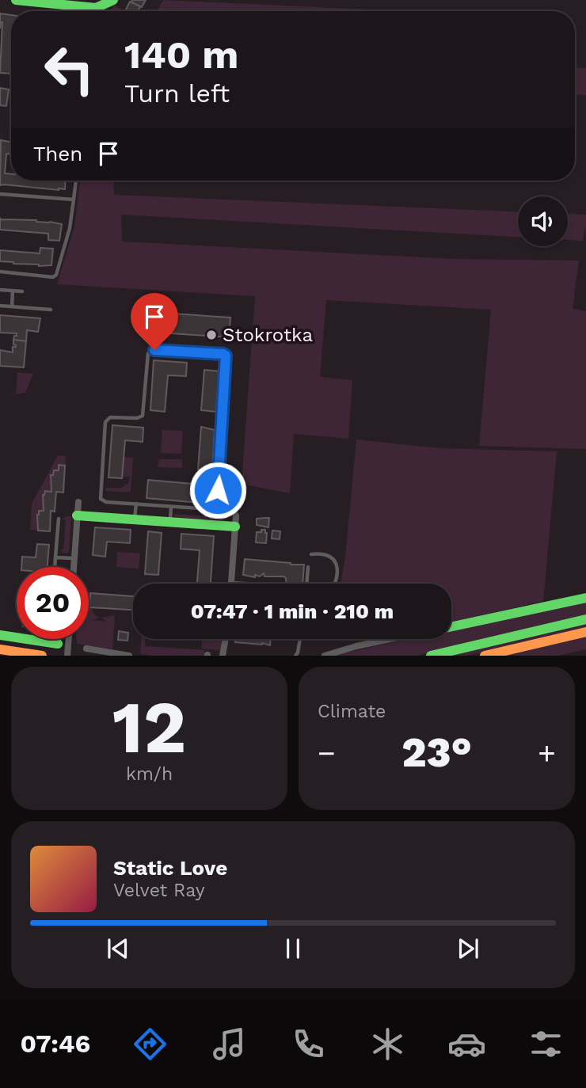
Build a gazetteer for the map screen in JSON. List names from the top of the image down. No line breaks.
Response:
{"places":["Stokrotka"],"page":{"turn":["140 m","Turn left"],"then":"Then","limit":"20","trip":"07:47 · 1 min · 210 m","tile":[["12","km/h"],"Climate"],"heat":["−","23°","+"],"song":["Static Love","Velvet Ray"],"tabs":"07:46"}}
